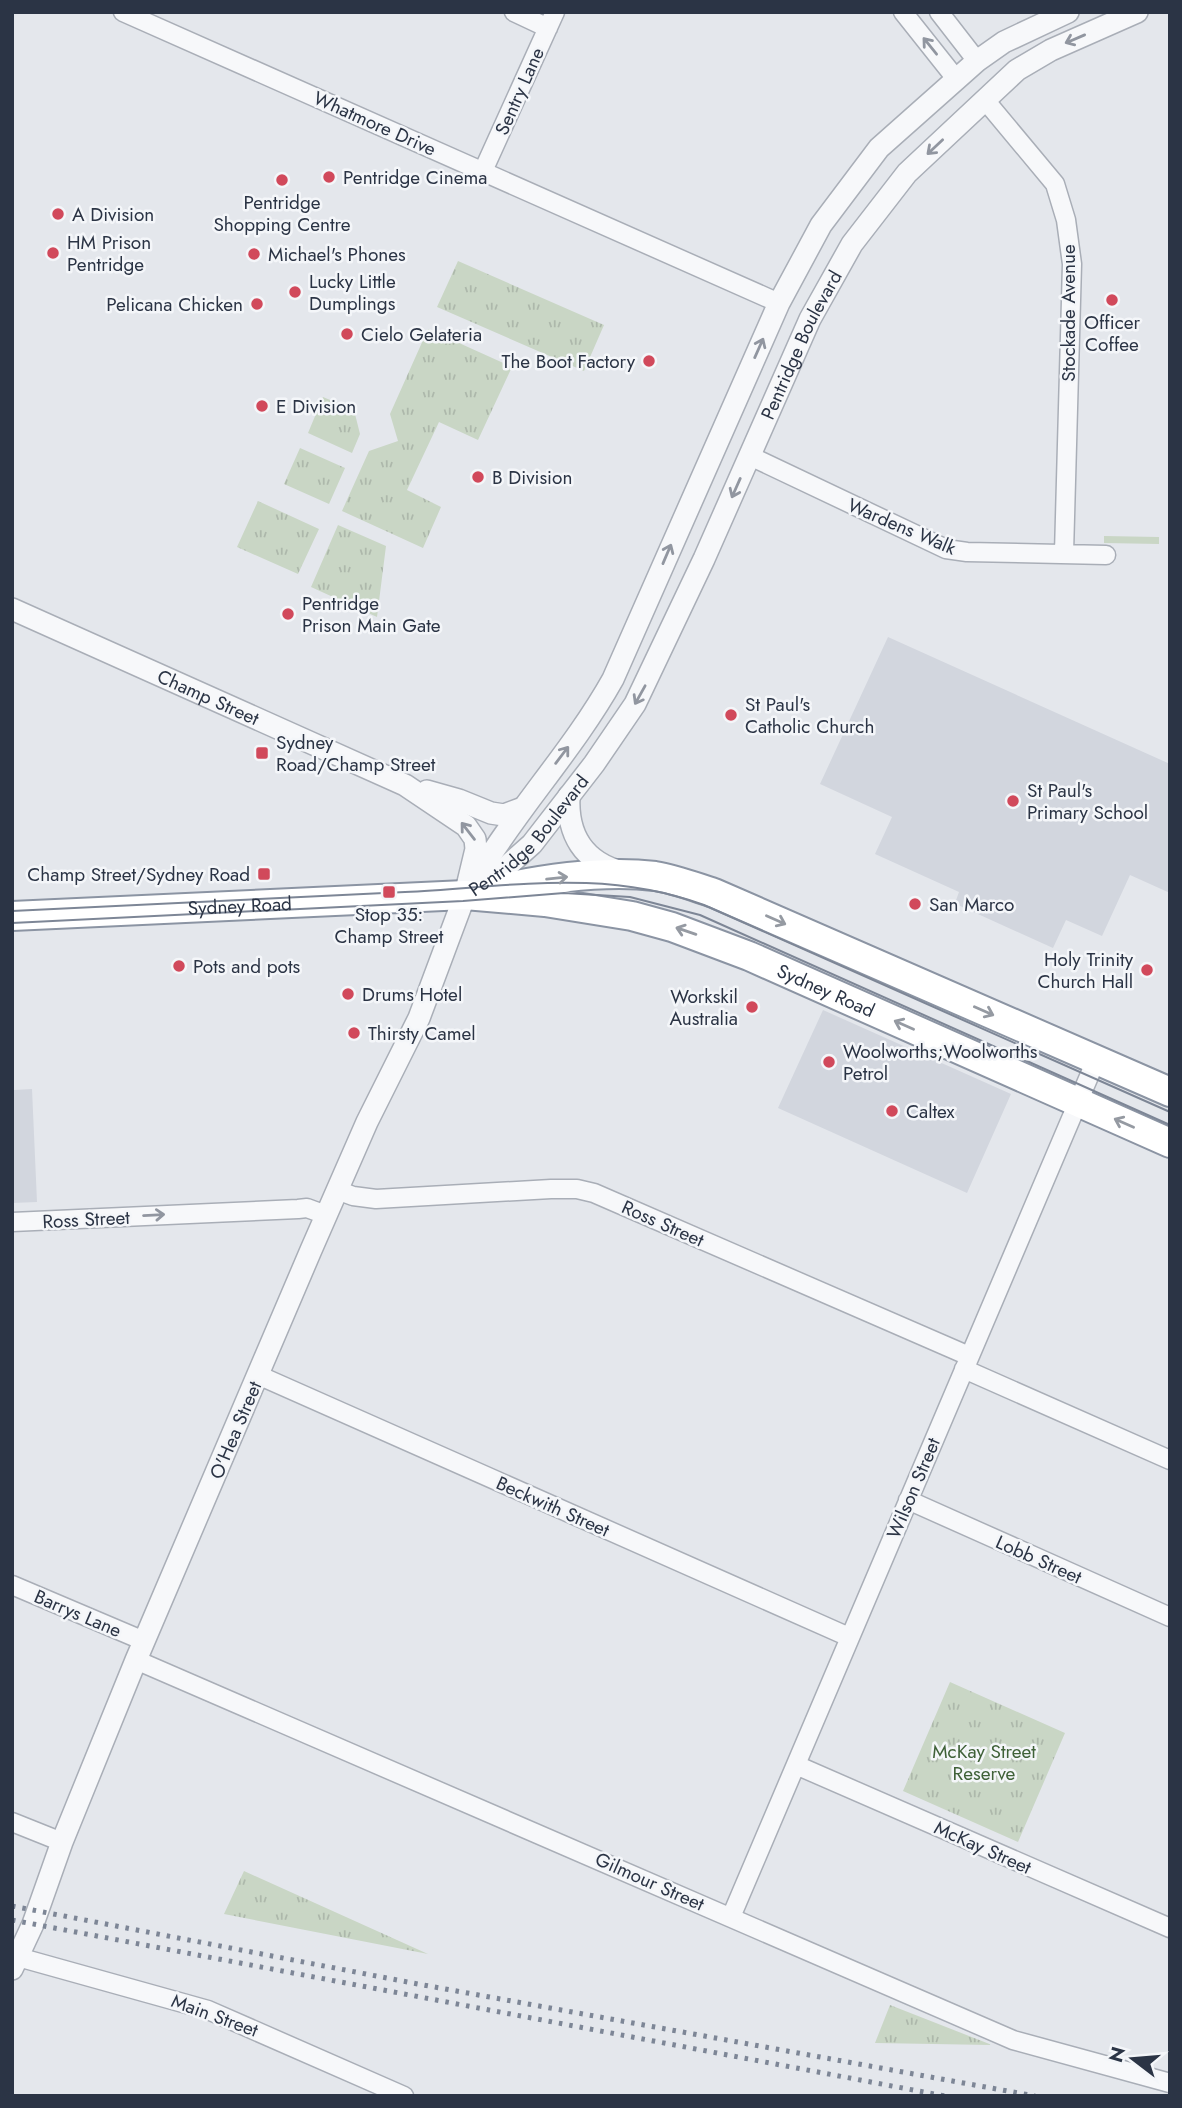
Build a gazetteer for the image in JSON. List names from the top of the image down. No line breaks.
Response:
{"streets":{"highway":["Sydney Road"],"street":["Sentry Lane","Whatmore Drive","Stockade Avenue","Pentridge Boulevard","Wardens Walk","Champ Street","Ross Street","O'Hea Street","Wilson Street","Beckwith Street","Lobb Street","Barrys Lane","McKay Street","Gilmour Street","Main Street"]},"crossings":[["Sentry Lane","Whatmore Drive"],["Whatmore Drive","Pentridge Boulevard"],["Stockade Avenue","Pentridge Boulevard"],["Stockade Avenue","Wardens Walk"],["Pentridge Boulevard","Wardens Walk"],["Pentridge Boulevard","Champ Street"],["Pentridge Boulevard","Sydney Road"],["Pentridge Boulevard","O'Hea Street"],["Champ Street","Sydney Road"],["Champ Street","O'Hea Street"],["Sydney Road","O'Hea Street"],["Sydney Road","Wilson Street"],["Ross Street","O'Hea Street"],["Ross Street","Wilson Street"],["O'Hea Street","Beckwith Street"],["O'Hea Street","Barrys Lane"],["O'Hea Street","Gilmour Street"],["O'Hea Street","Main Street"],["Wilson Street","Beckwith Street"],["Wilson Street","Lobb Street"],["Wilson Street","McKay Street"],["Wilson Street","Gilmour Street"],["Barrys Lane","Gilmour Street"]],"parks":["McKay Street Reserve"],"places":{"other":["Pentridge Cinema","Pentridge Shopping Centre","A Division","HM Prison Pentridge","Michael's Phones","Lucky Little Dumplings","Officer Coffee","Pelicana Chicken","Cielo Gelateria","The Boot Factory","E Division","B Division","Pentridge Prison Main Gate","St Paul's Catholic Church","St Paul's Primary School","San Marco","Pots and pots","Holy Trinity Church Hall","Drums Hotel","Workskil Australia","Thirsty Camel","Woolworths;Woolworths Petrol","Caltex"],"transit":["Sydney Road/Champ Street","Champ Street/Sydney Road","Stop 35: Champ Street"]},"north":"left"}
